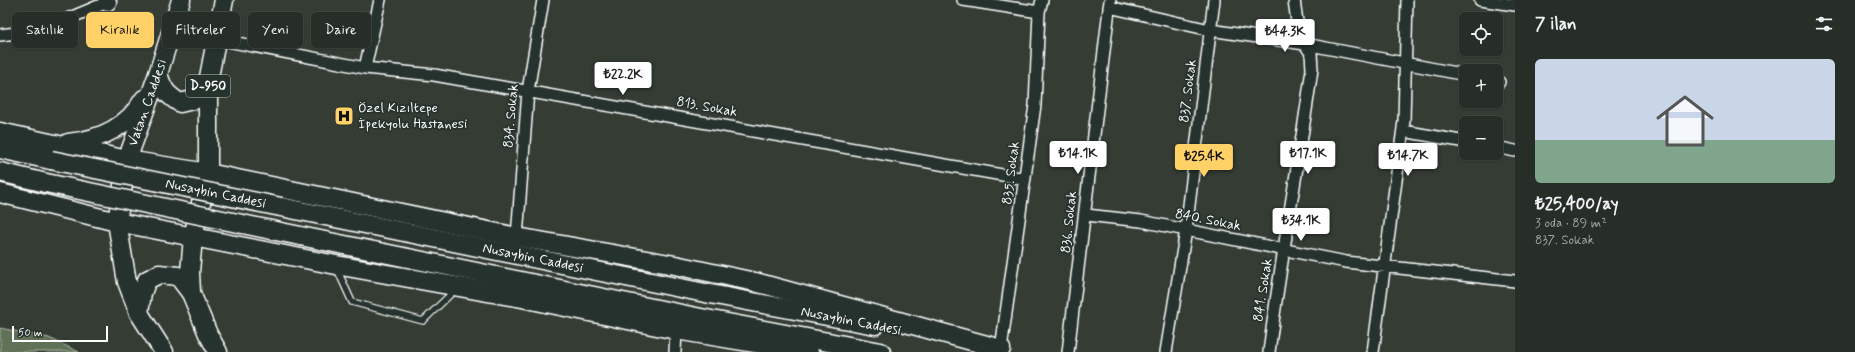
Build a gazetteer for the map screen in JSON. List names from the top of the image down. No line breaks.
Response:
{"streets":{"highway":["D-950","Vatan Caddesi","Nusaybin Caddesi"],"street":["837. Sokak","813. Sokak","834. Sokak","835. Sokak","840. Sokak","836. Sokak","841. Sokak"]},"crossings":[["837. Sokak","840. Sokak"],["813. Sokak","834. Sokak"],["813. Sokak","835. Sokak"],["835. Sokak","Nusaybin Caddesi"],["840. Sokak","836. Sokak"],["840. Sokak","841. Sokak"]],"places":{"hospital":["Özel Kızıltepe İpekyolu Hastanesi"]},"scale_bar":"50 m","page":{"heading":"7 ilan","map_buttons":["+","−"],"chip":["Satılık","Kiralık","Filtreler","Yeni","Daire"],"price":["₺44.3K","₺22.2K","₺14.1K","₺17.1K","₺14.7K","₺25.4K","₺34.1K"],"list":[{"name":"₺25,400/ay","note":"3 oda · 89 m² · 837. Sokak"}],"scale":"50 m"}}
